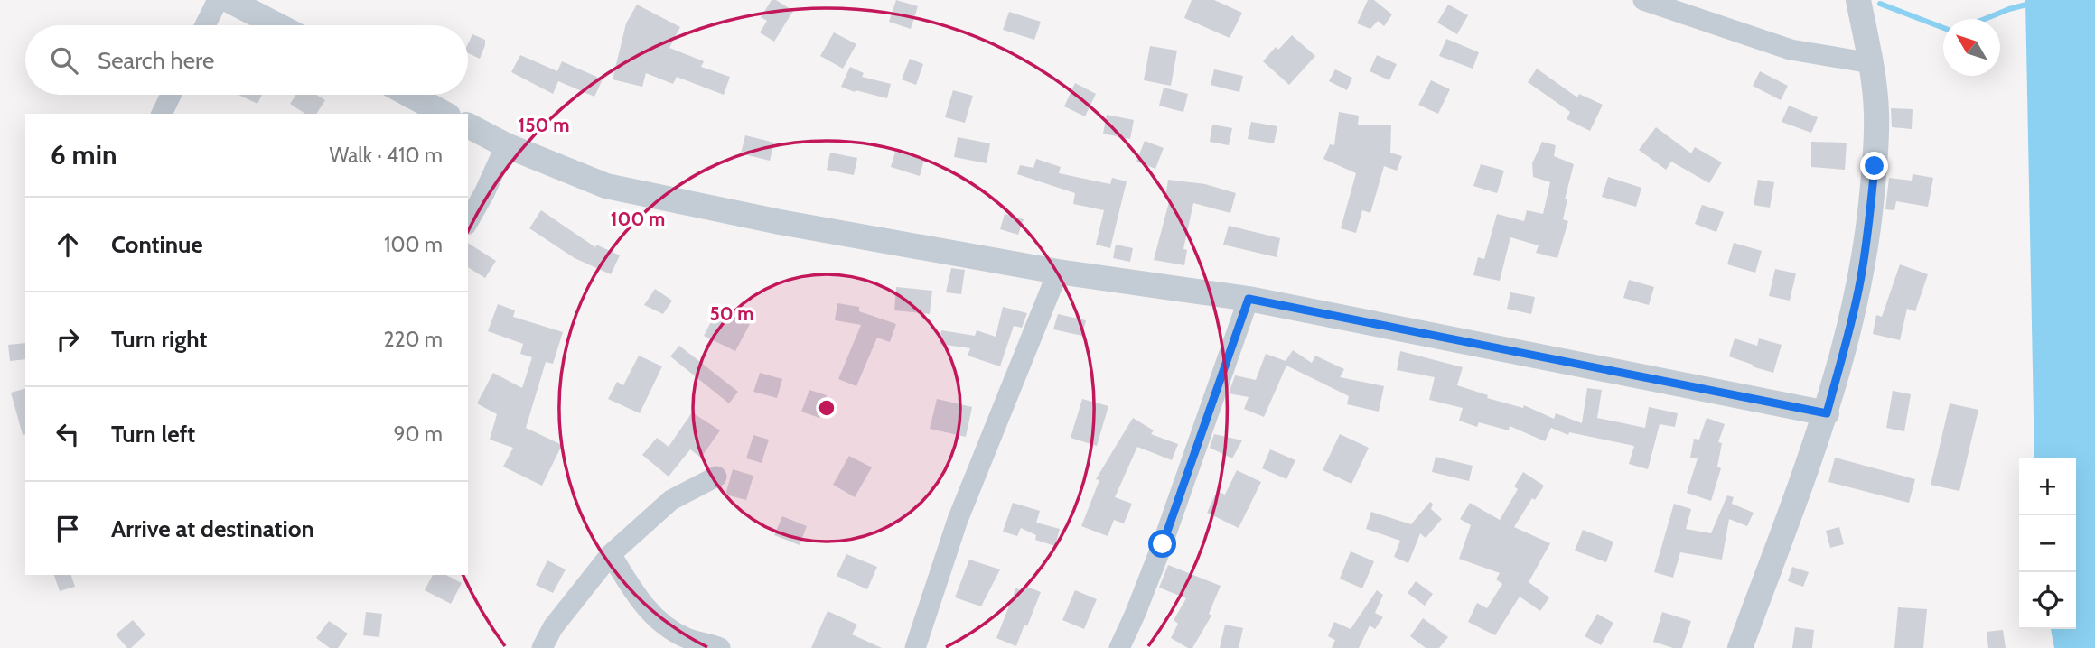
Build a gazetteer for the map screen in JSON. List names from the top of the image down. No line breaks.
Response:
{"north":"top left","page":{"search":"Search here","heading":["6 min","Walk · 410 m"],"list":[["Continue","100 m"],["Turn right","220 m"],["Turn left","90 m"],"Arrive at destination"],"map_buttons":["+","−"]},"rings":["150 m","100 m","50 m"]}
